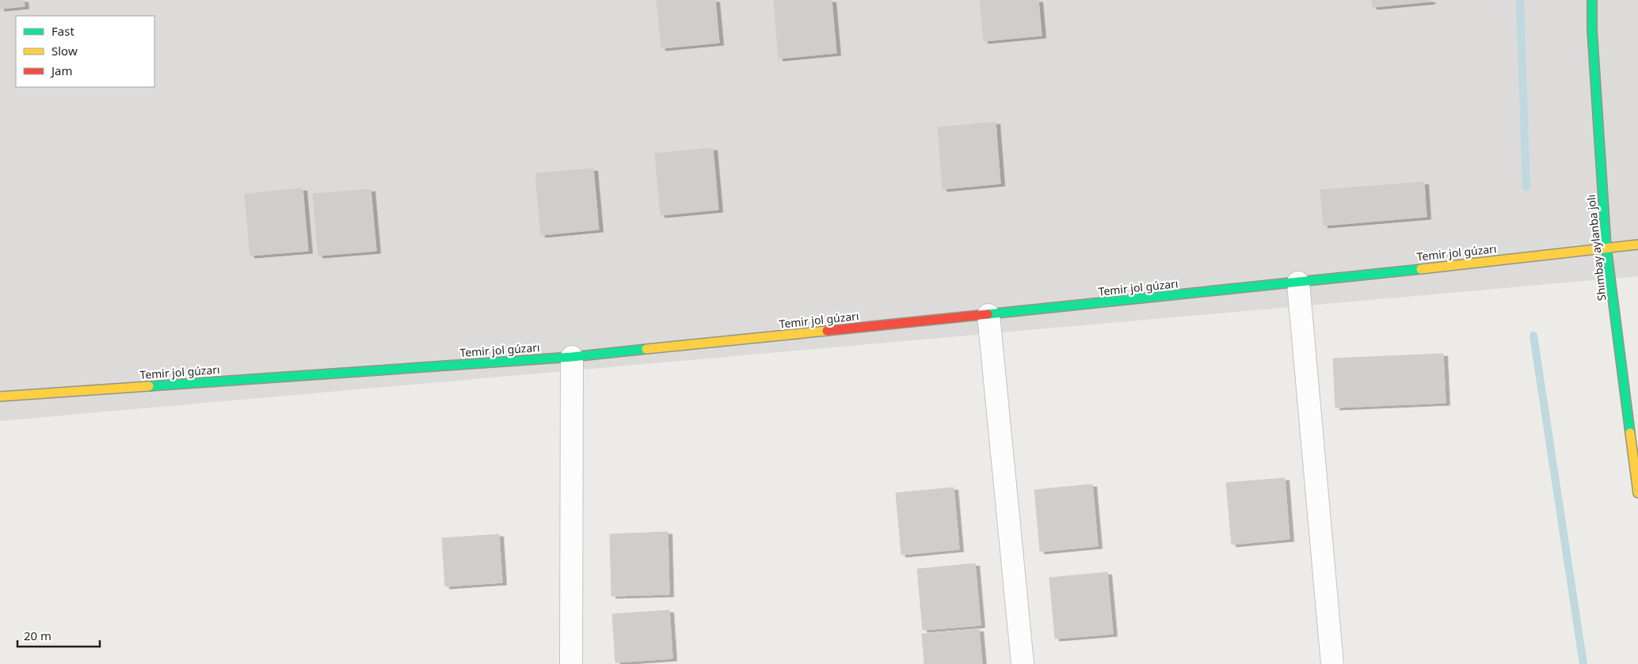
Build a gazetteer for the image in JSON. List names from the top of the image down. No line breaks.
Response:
{"streets":{"street":["Shımbay aylanba jolı","Temir jol gúzarı"]},"crossings":[["Shımbay aylanba jolı","Temir jol gúzarı"]],"legend":["Fast","Slow","Jam"],"scale_bar":"20 m"}
